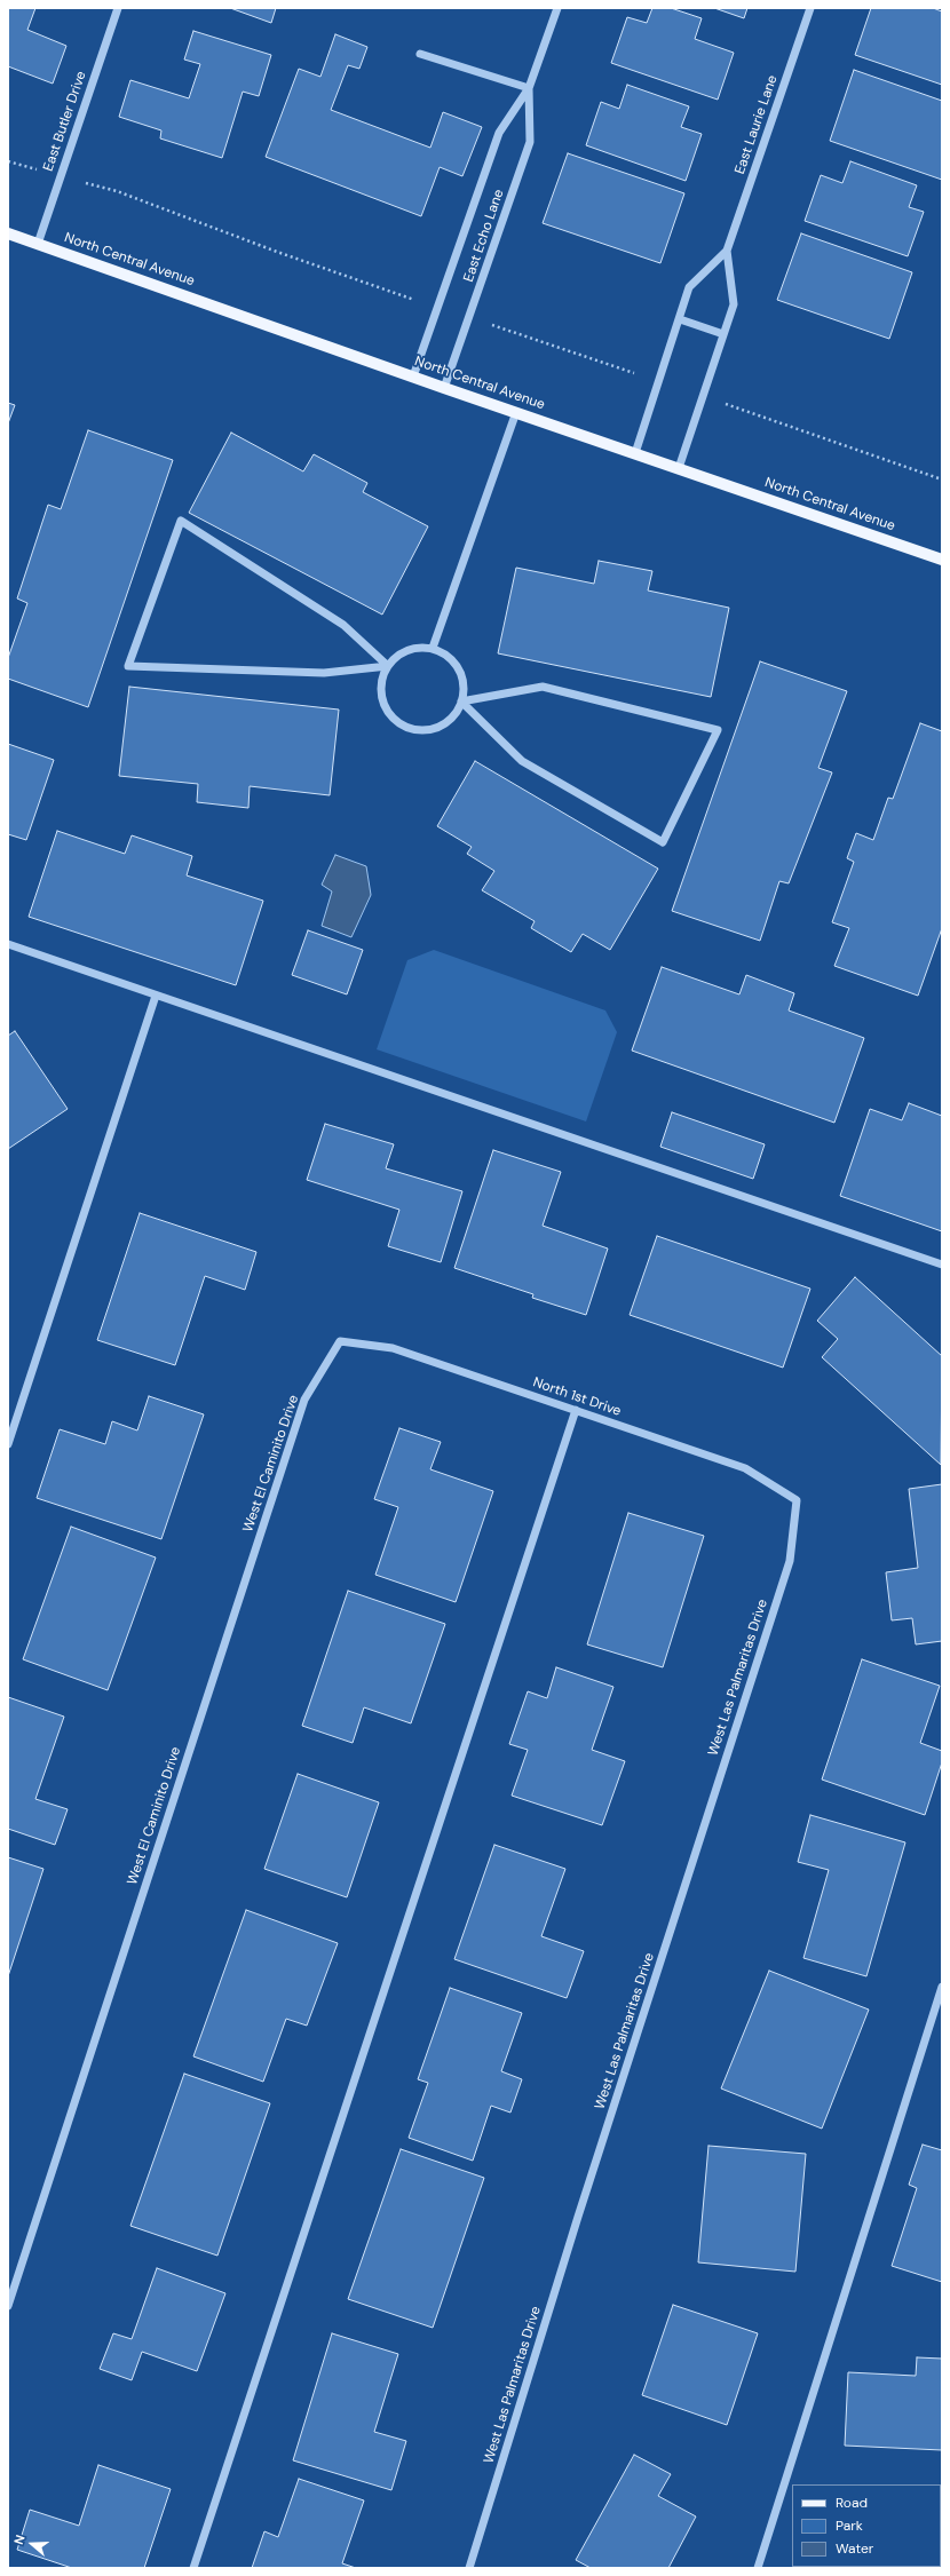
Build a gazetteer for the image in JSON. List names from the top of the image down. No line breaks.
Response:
{"streets":{"main road":["North Central Avenue"],"street":["East Butler Drive","East Laurie Lane","East Echo Lane","North 1st Drive","West El Caminito Drive","West Las Palmaritas Drive"]},"crossings":[["East Butler Drive","North Central Avenue"],["East Laurie Lane","North Central Avenue"],["East Echo Lane","North Central Avenue"],["North 1st Drive","West El Caminito Drive"],["North 1st Drive","West Las Palmaritas Drive"]],"legend":["Road","Park","Water"],"north":"left"}
